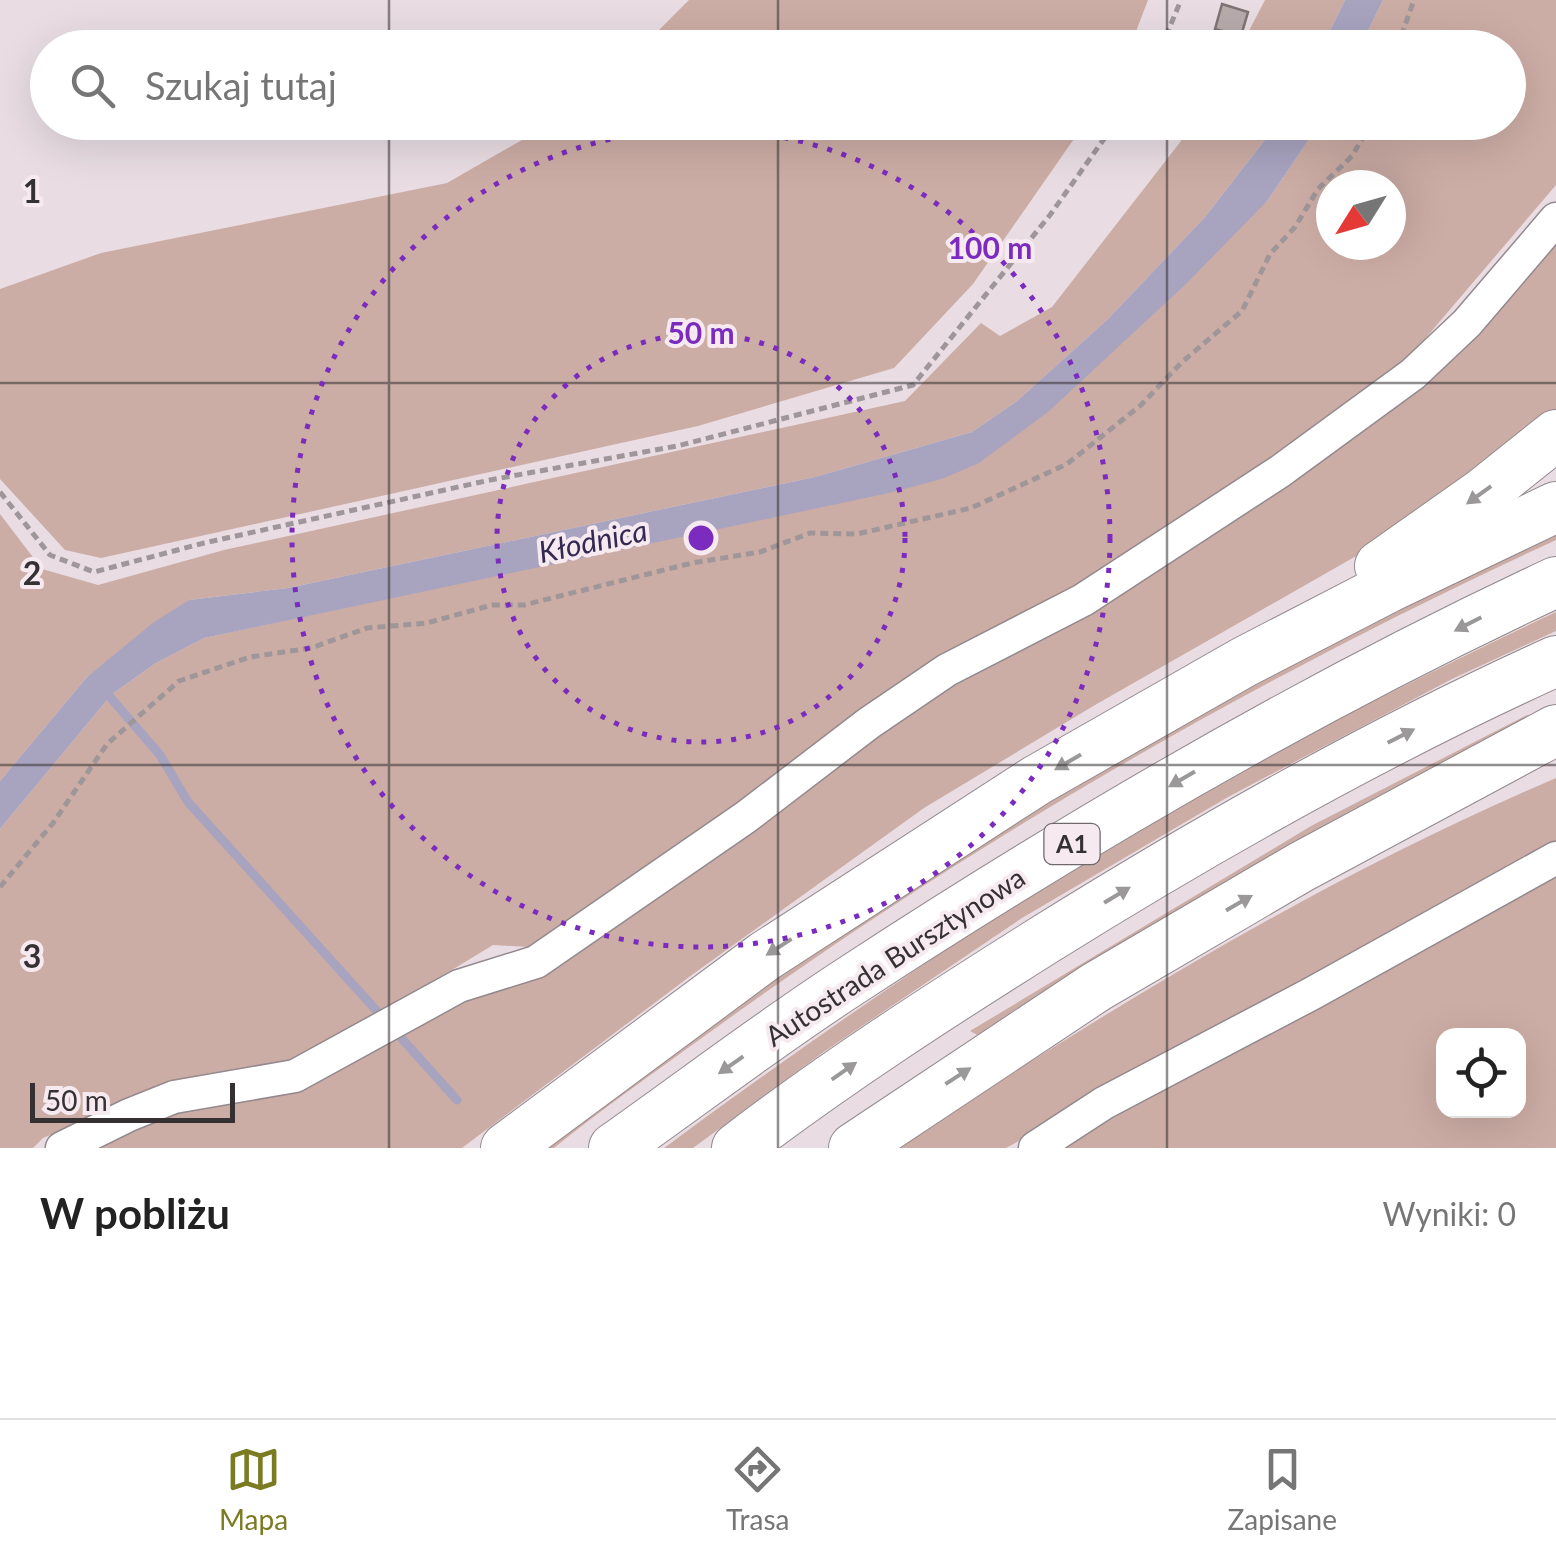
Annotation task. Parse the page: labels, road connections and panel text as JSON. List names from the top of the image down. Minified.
{"streets":{"highway":["A1","Autostrada Bursztynowa"]},"water":["Kłodnica"],"scale_bar":"50 m","north":"bottom left","page":{"search":"Szukaj tutaj","scale":"50 m","heading":["W pobliżu","Wyniki: 0"],"nav":["Mapa","Trasa","Zapisane"]},"grid":{"rows":["1","2","3"]},"rings":["100 m","50 m"]}
